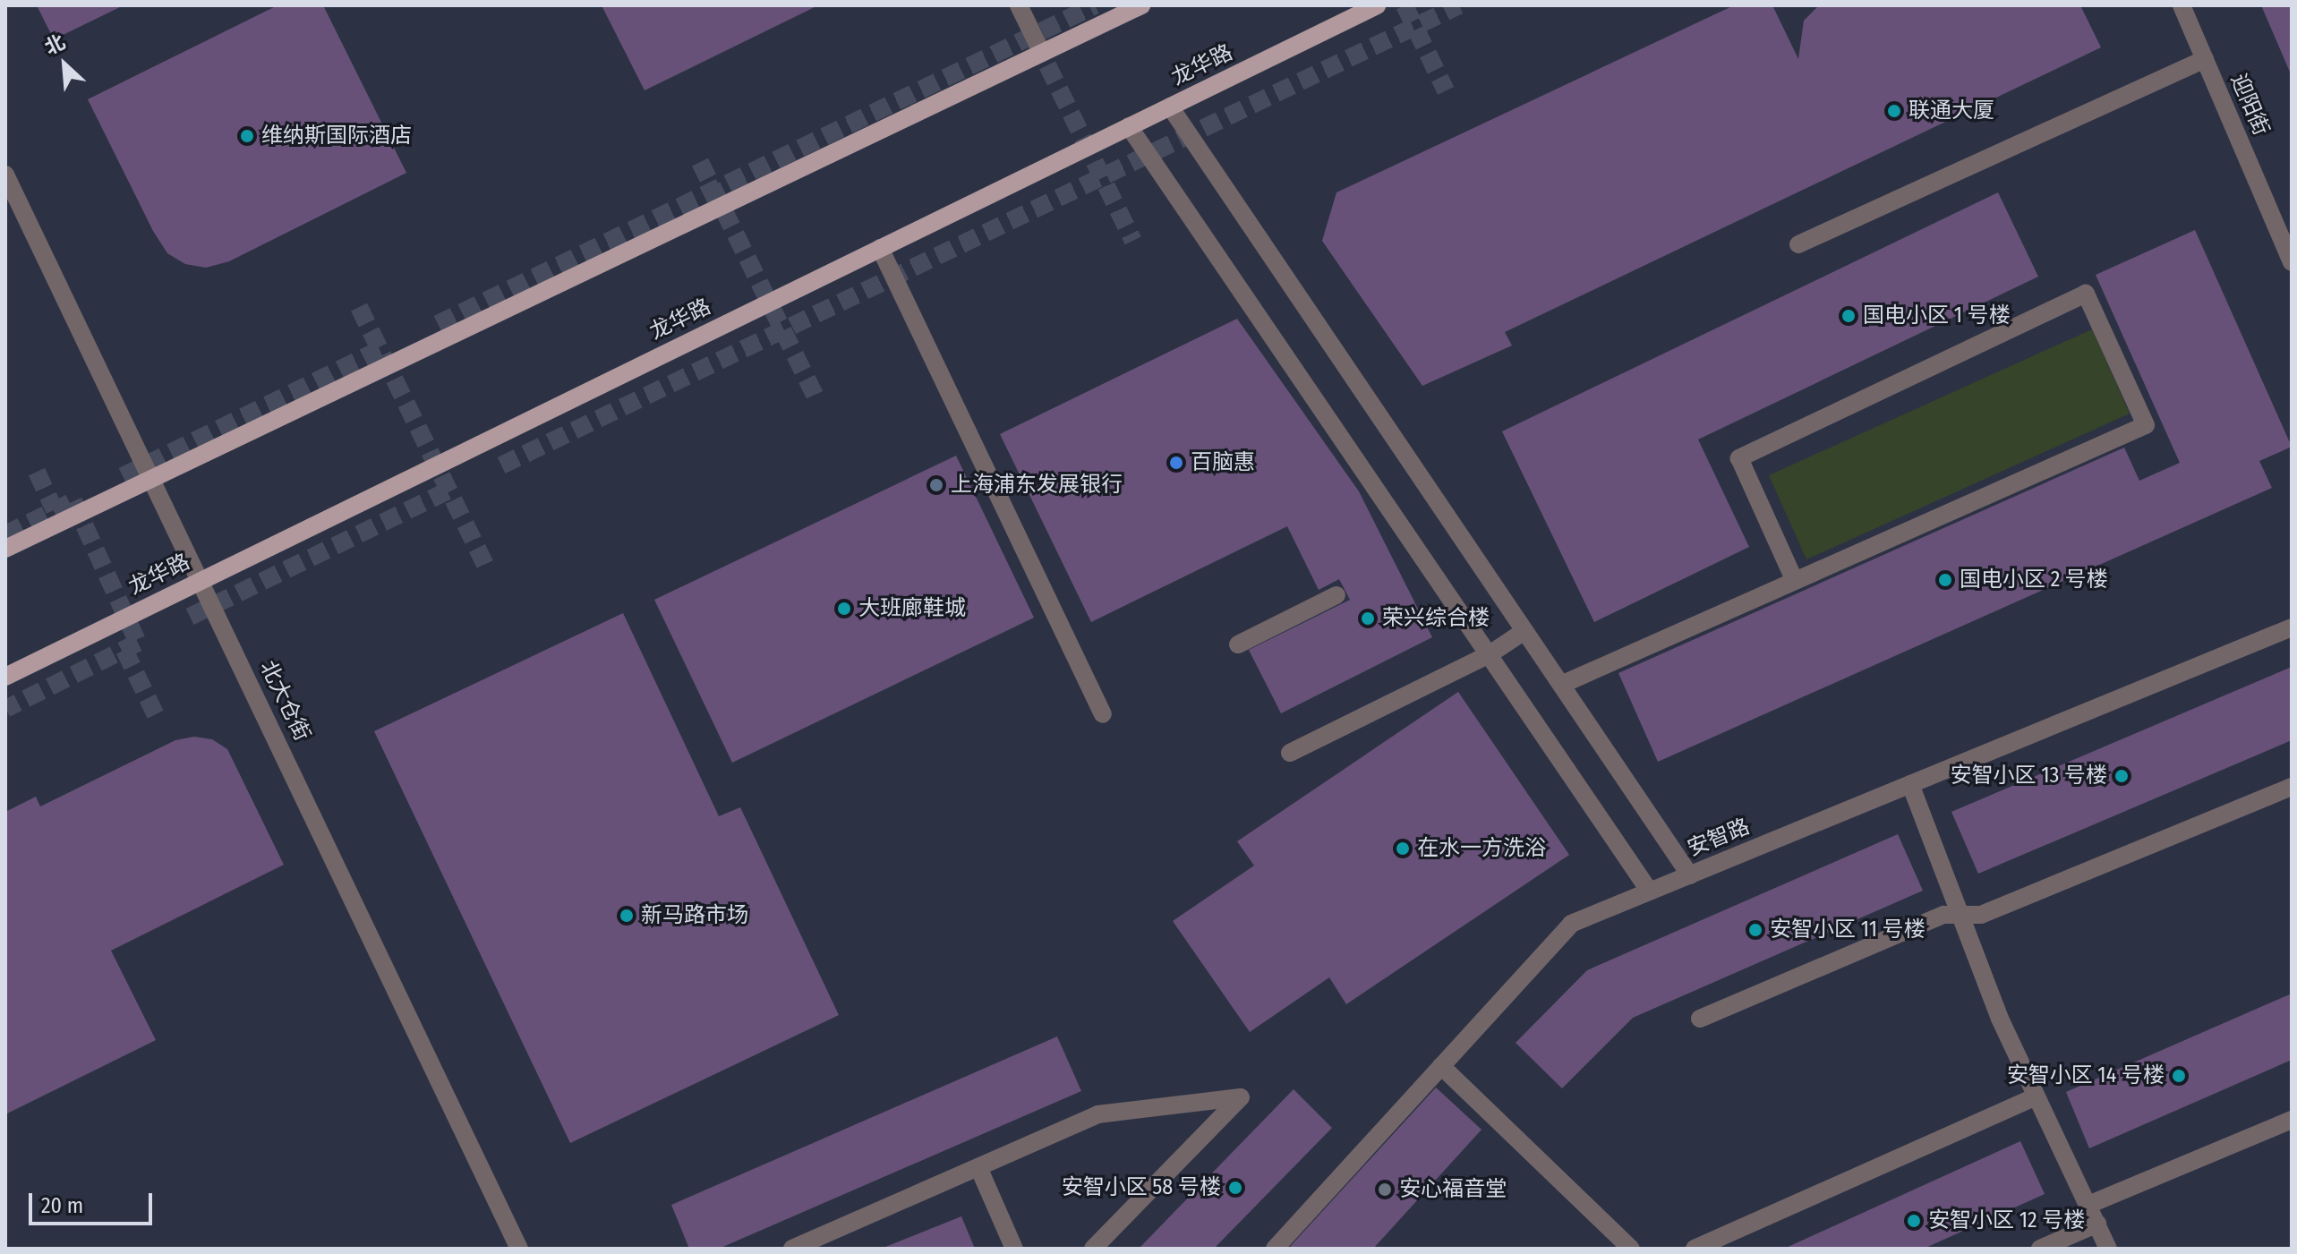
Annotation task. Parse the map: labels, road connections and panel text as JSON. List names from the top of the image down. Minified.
{"streets":{"main road":["龙华路"],"street":["迎阳街","北大仓街","安智路"]},"crossings":[["龙华路","北大仓街"]],"places":["联通大厦","维纳斯国际酒店","国电小区 1 号楼","百脑惠","上海浦东发展银行","国电小区 2 号楼","大班廊鞋城","荣兴综合楼","安智小区 13 号楼","在水一方洗浴","新马路市场","安智小区 11 号楼","安智小区 14 号楼","安智小区 58 号楼","安心福音堂","安智小区 12 号楼"],"scale_bar":"20 m","north":"top left"}
